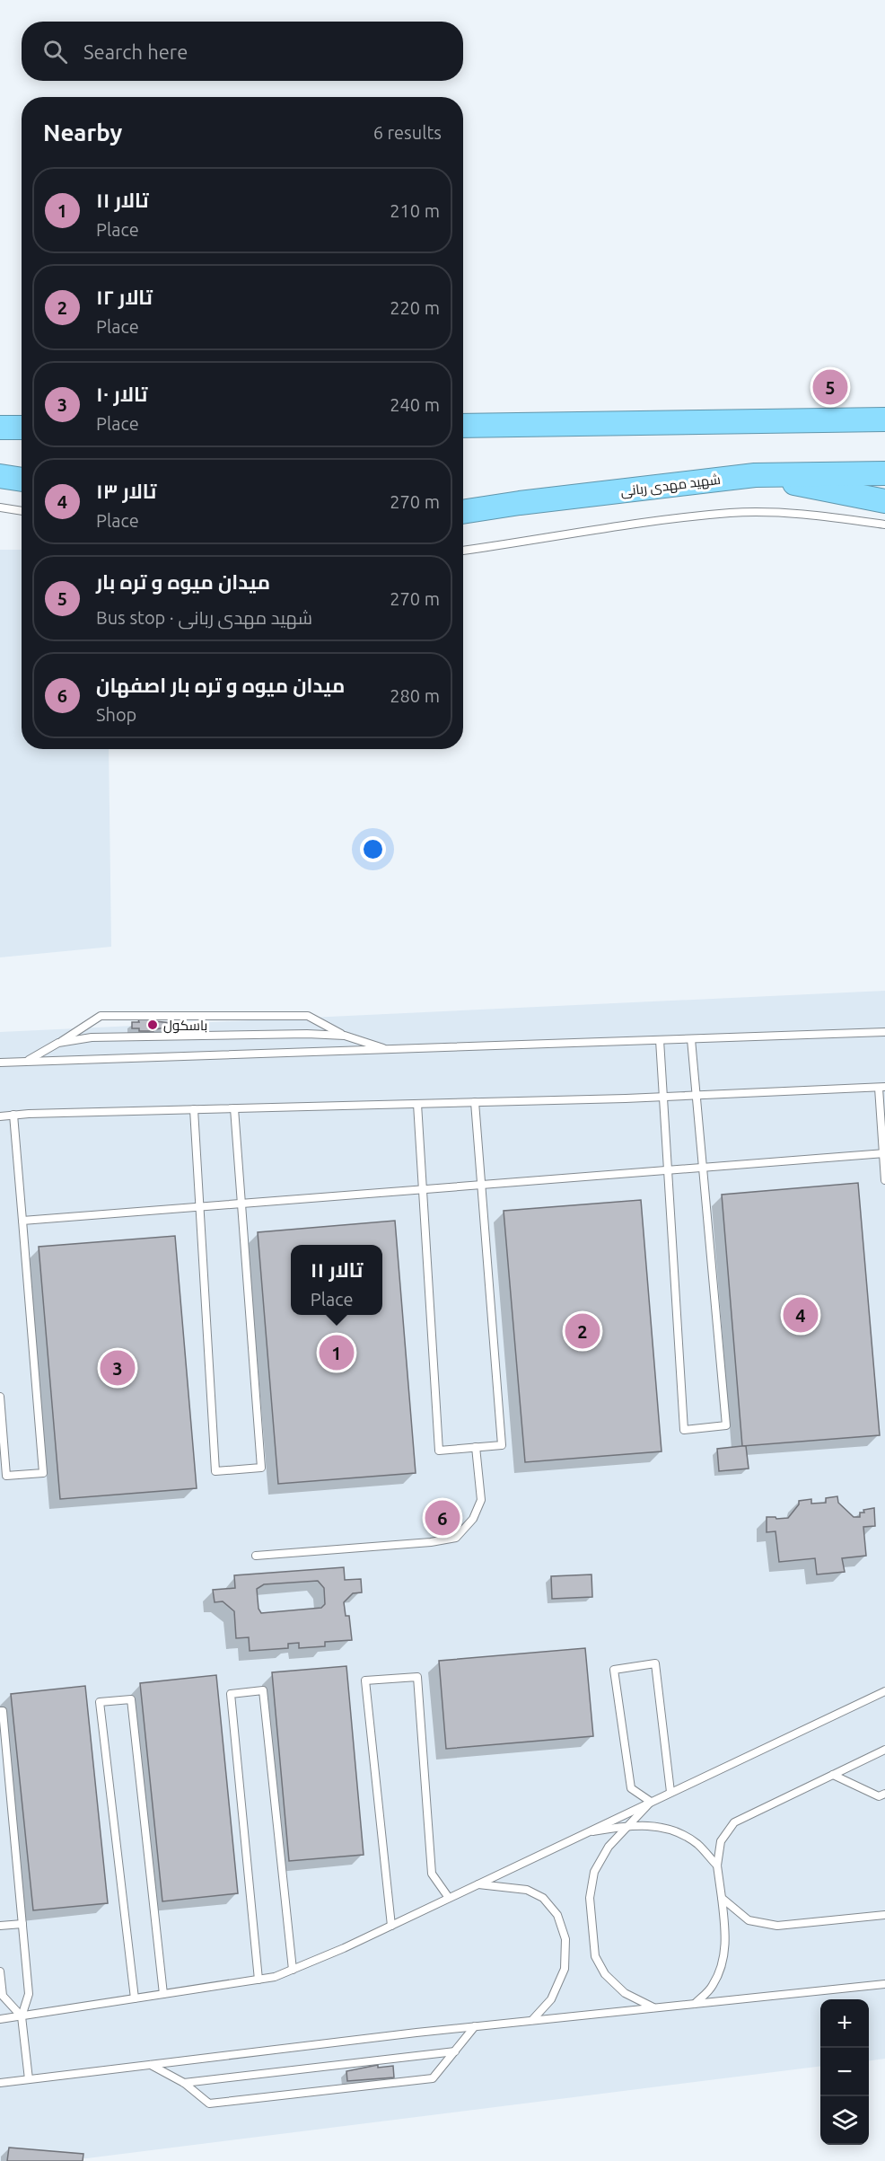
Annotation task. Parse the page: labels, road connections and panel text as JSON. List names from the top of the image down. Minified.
{"streets":{"highway":["شهید مهدی ربانی"]},"places":["باسكول"],"page":{"search":"Search here","heading":["Nearby","6 results"],"list":[{"mark":"1","name":"تالار ۱۱","note":"Place","value":"210 m"},{"mark":"2","name":"تالار ۱۲","note":"Place","value":"220 m"},{"mark":"3","name":"تالار ۱۰","note":"Place","value":"240 m"},{"mark":"4","name":"تالار ۱۳","note":"Place","value":"270 m"},{"mark":"5","name":"میدان میوه و تره بار","note":"Bus stop · شهید مهدی ربانی","value":"270 m"},{"mark":"6","name":"میدان میوه و تره بار اصفهان","note":"Shop","value":"280 m"}],"pins":["5","4","2","1","3","6"],"popup":["تالار ۱۱","Place"],"map_buttons":["+","−"]}}
